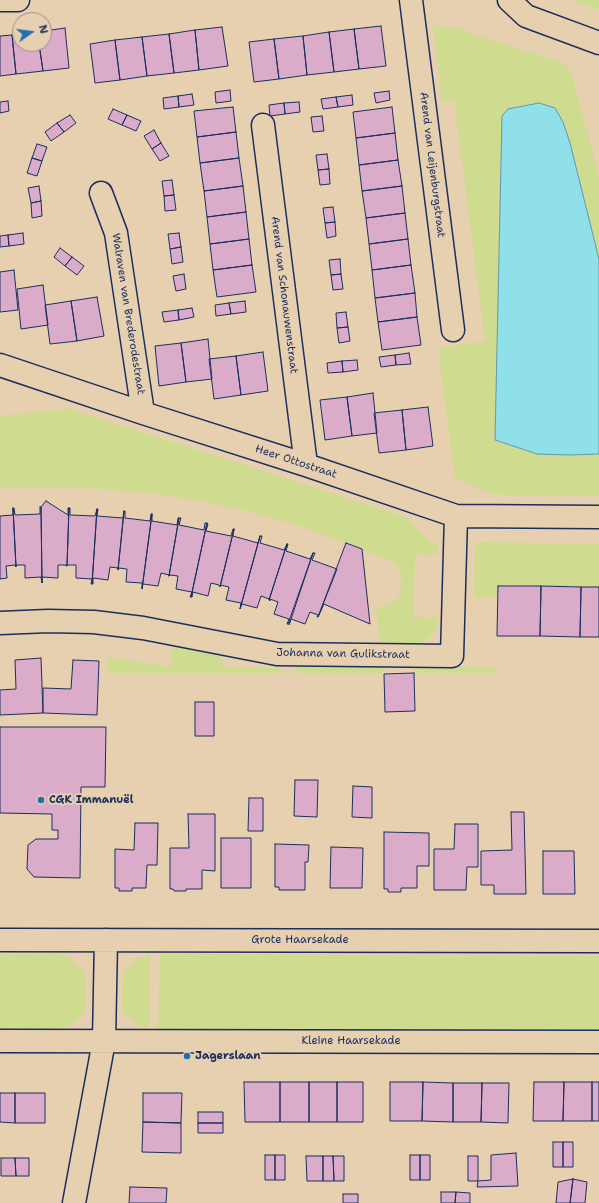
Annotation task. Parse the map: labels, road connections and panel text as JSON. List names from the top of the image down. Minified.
{"streets":{"street":["Arend van Leijenburgstraat","Arend van Schonauwenstraat","Walraven van Brederodestraat","Heer Ottostraat","Johanna van Gulikstraat","Grote Haarsekade","Kleine Haarsekade"]},"crossings":[["Arend van Schonauwenstraat","Heer Ottostraat"],["Walraven van Brederodestraat","Heer Ottostraat"],["Heer Ottostraat","Johanna van Gulikstraat"]],"places":["CGK Immanuël","Jagerslaan"],"north":"right"}
